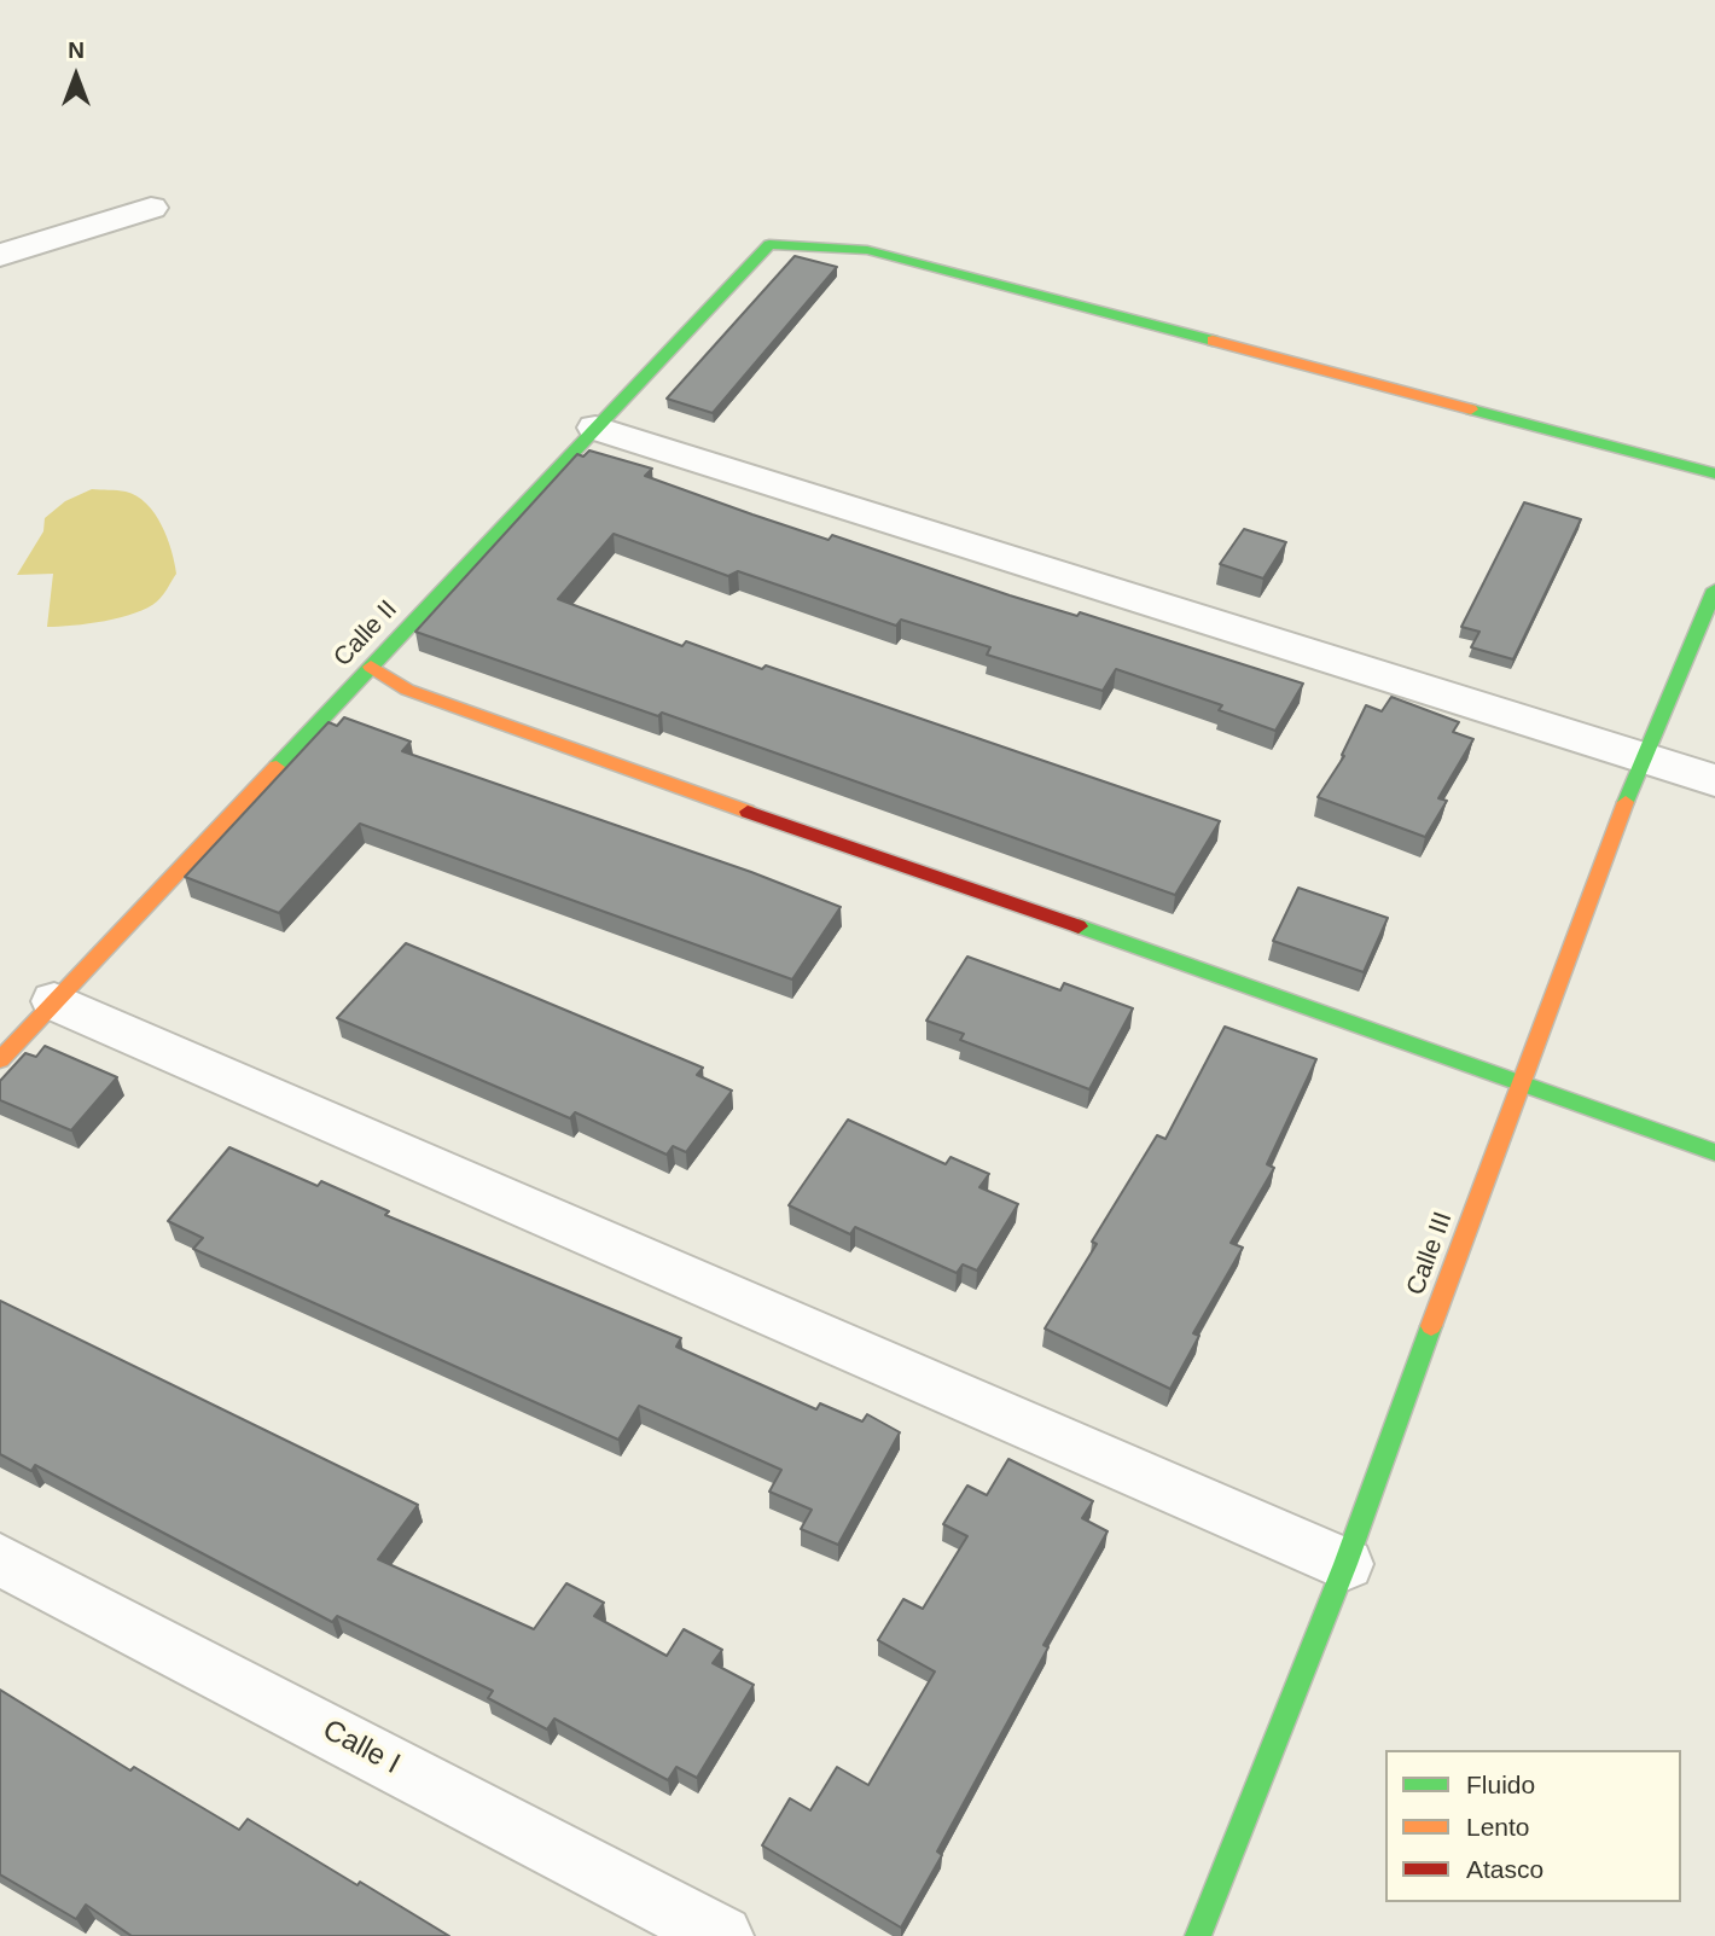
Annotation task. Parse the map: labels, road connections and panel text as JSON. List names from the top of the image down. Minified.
{"streets":{"street":["Calle II","Calle III","Calle I"]},"legend":["Fluido","Lento","Atasco"],"north":"top"}
